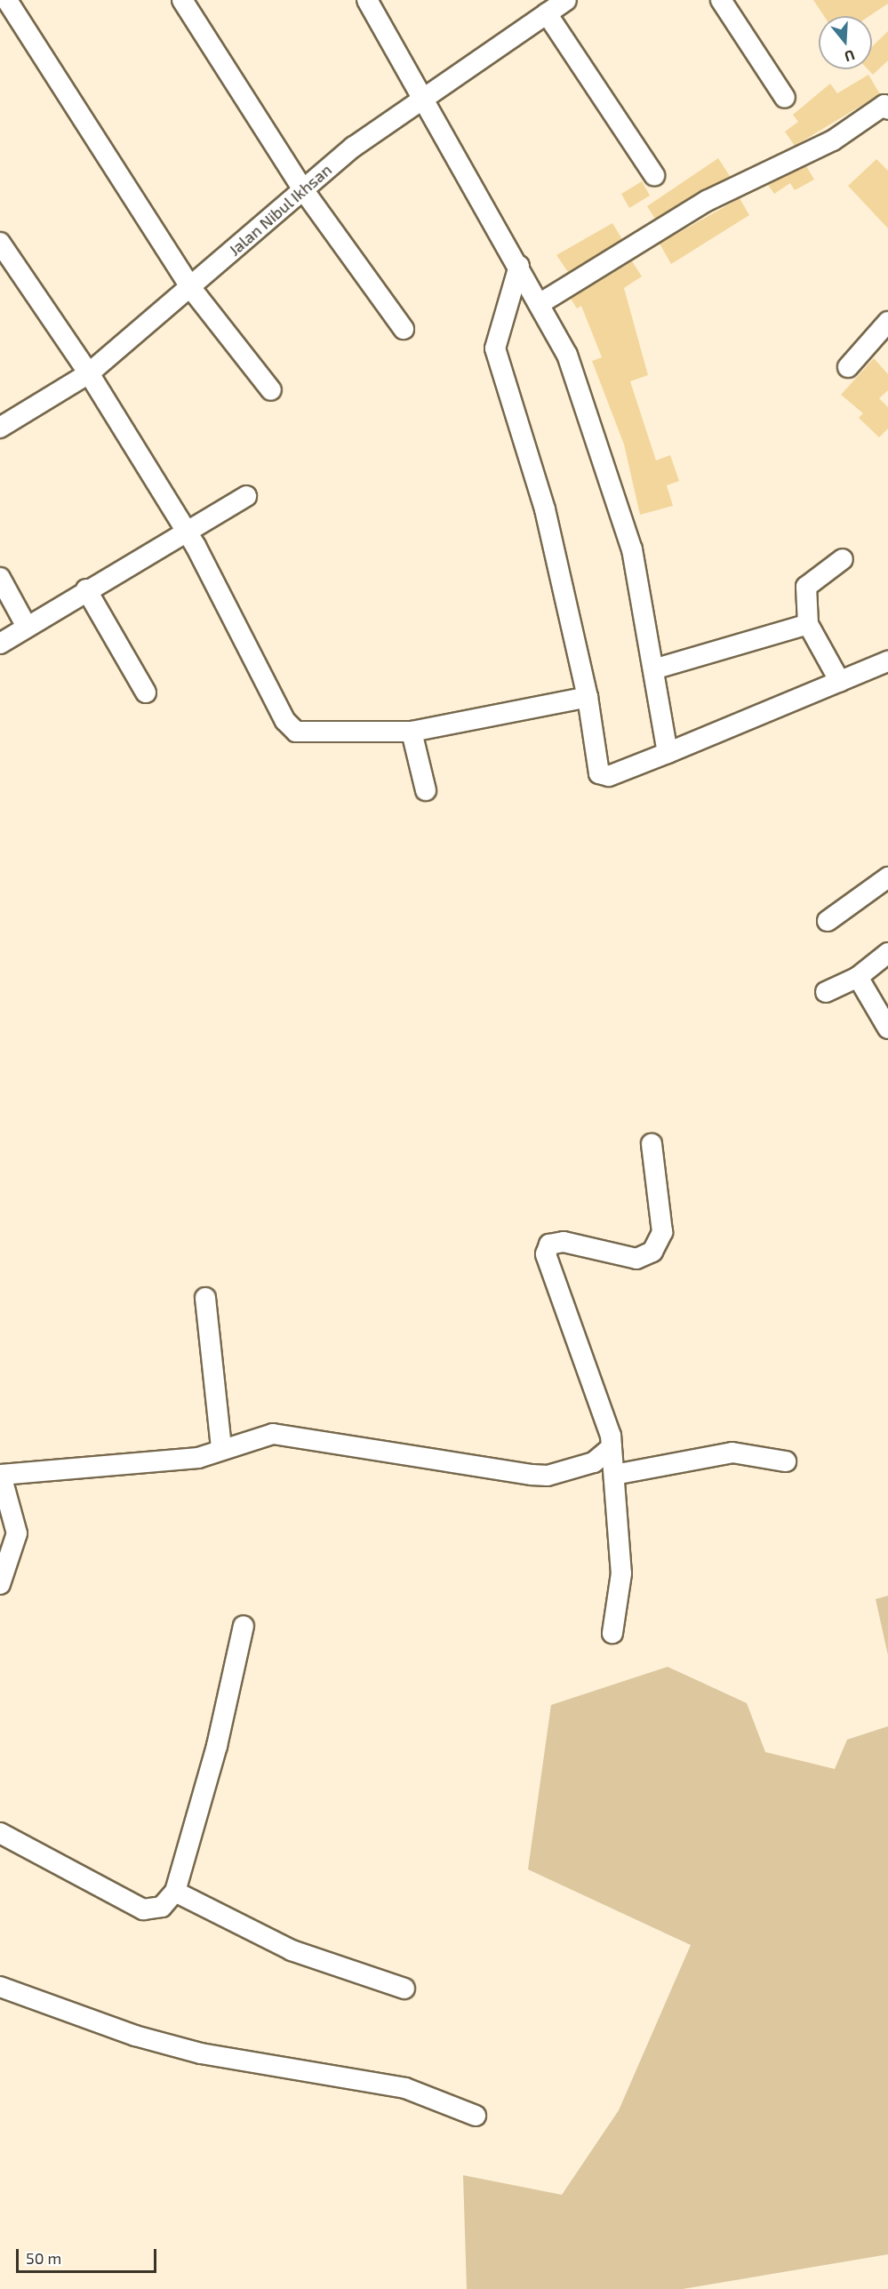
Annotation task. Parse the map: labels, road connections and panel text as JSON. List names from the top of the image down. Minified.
{"streets":{"street":["Jalan Nibul Ikhsan"]},"scale_bar":"50 m","north":"bottom"}
